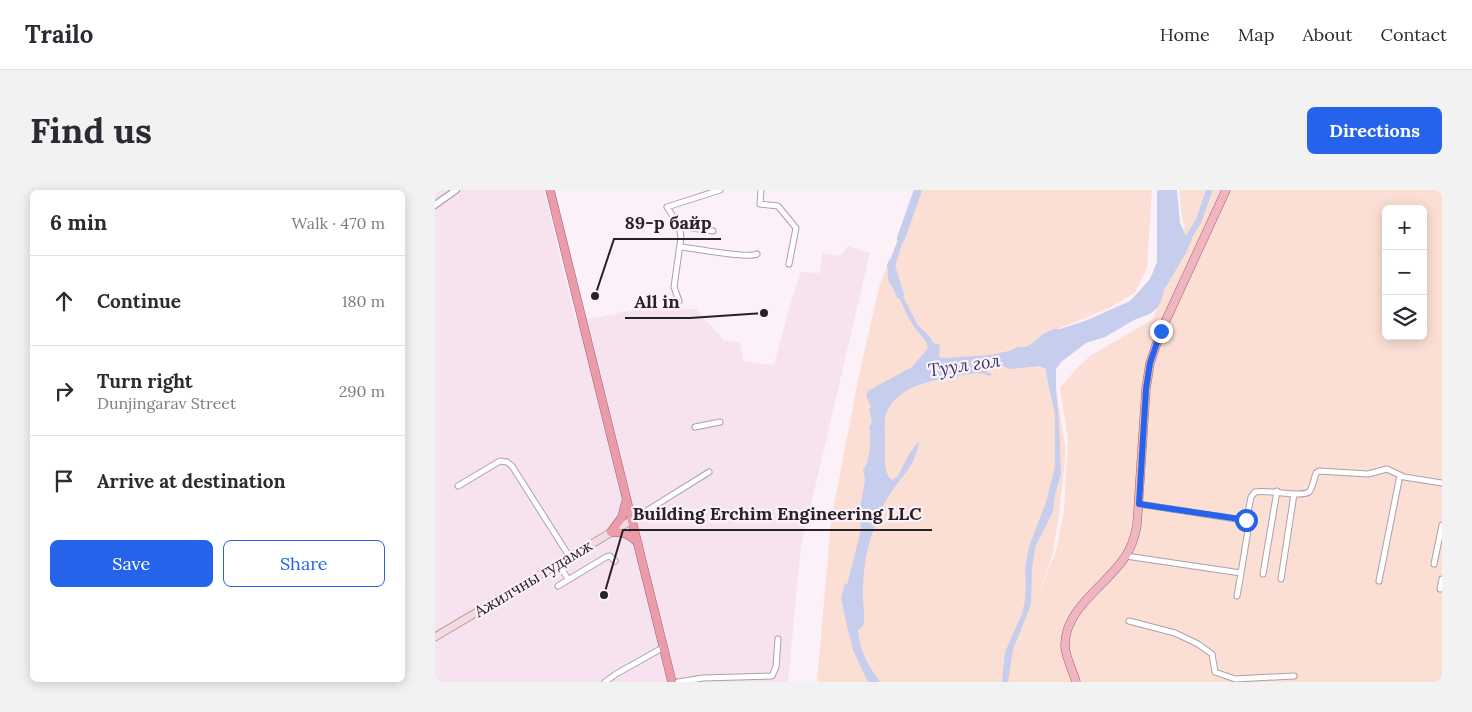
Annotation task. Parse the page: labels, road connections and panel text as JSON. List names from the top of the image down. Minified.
{"streets":{"main road":["Ажилчны гудамж"]},"water":["Туул гол"],"places":["89-р байр","All in","Building Erchim Engineering LLC"],"page":{"header":"Trailo","nav":["Home","Map","About","Contact"],"buttons":["Directions",["Save","Share"]],"title":"Find us","heading":["6 min","Walk · 470 m"],"map_buttons":["+","−"],"list":[["Continue","180 m"],["Turn right","Dunjingarav Street","290 m"],"Arrive at destination"]}}
